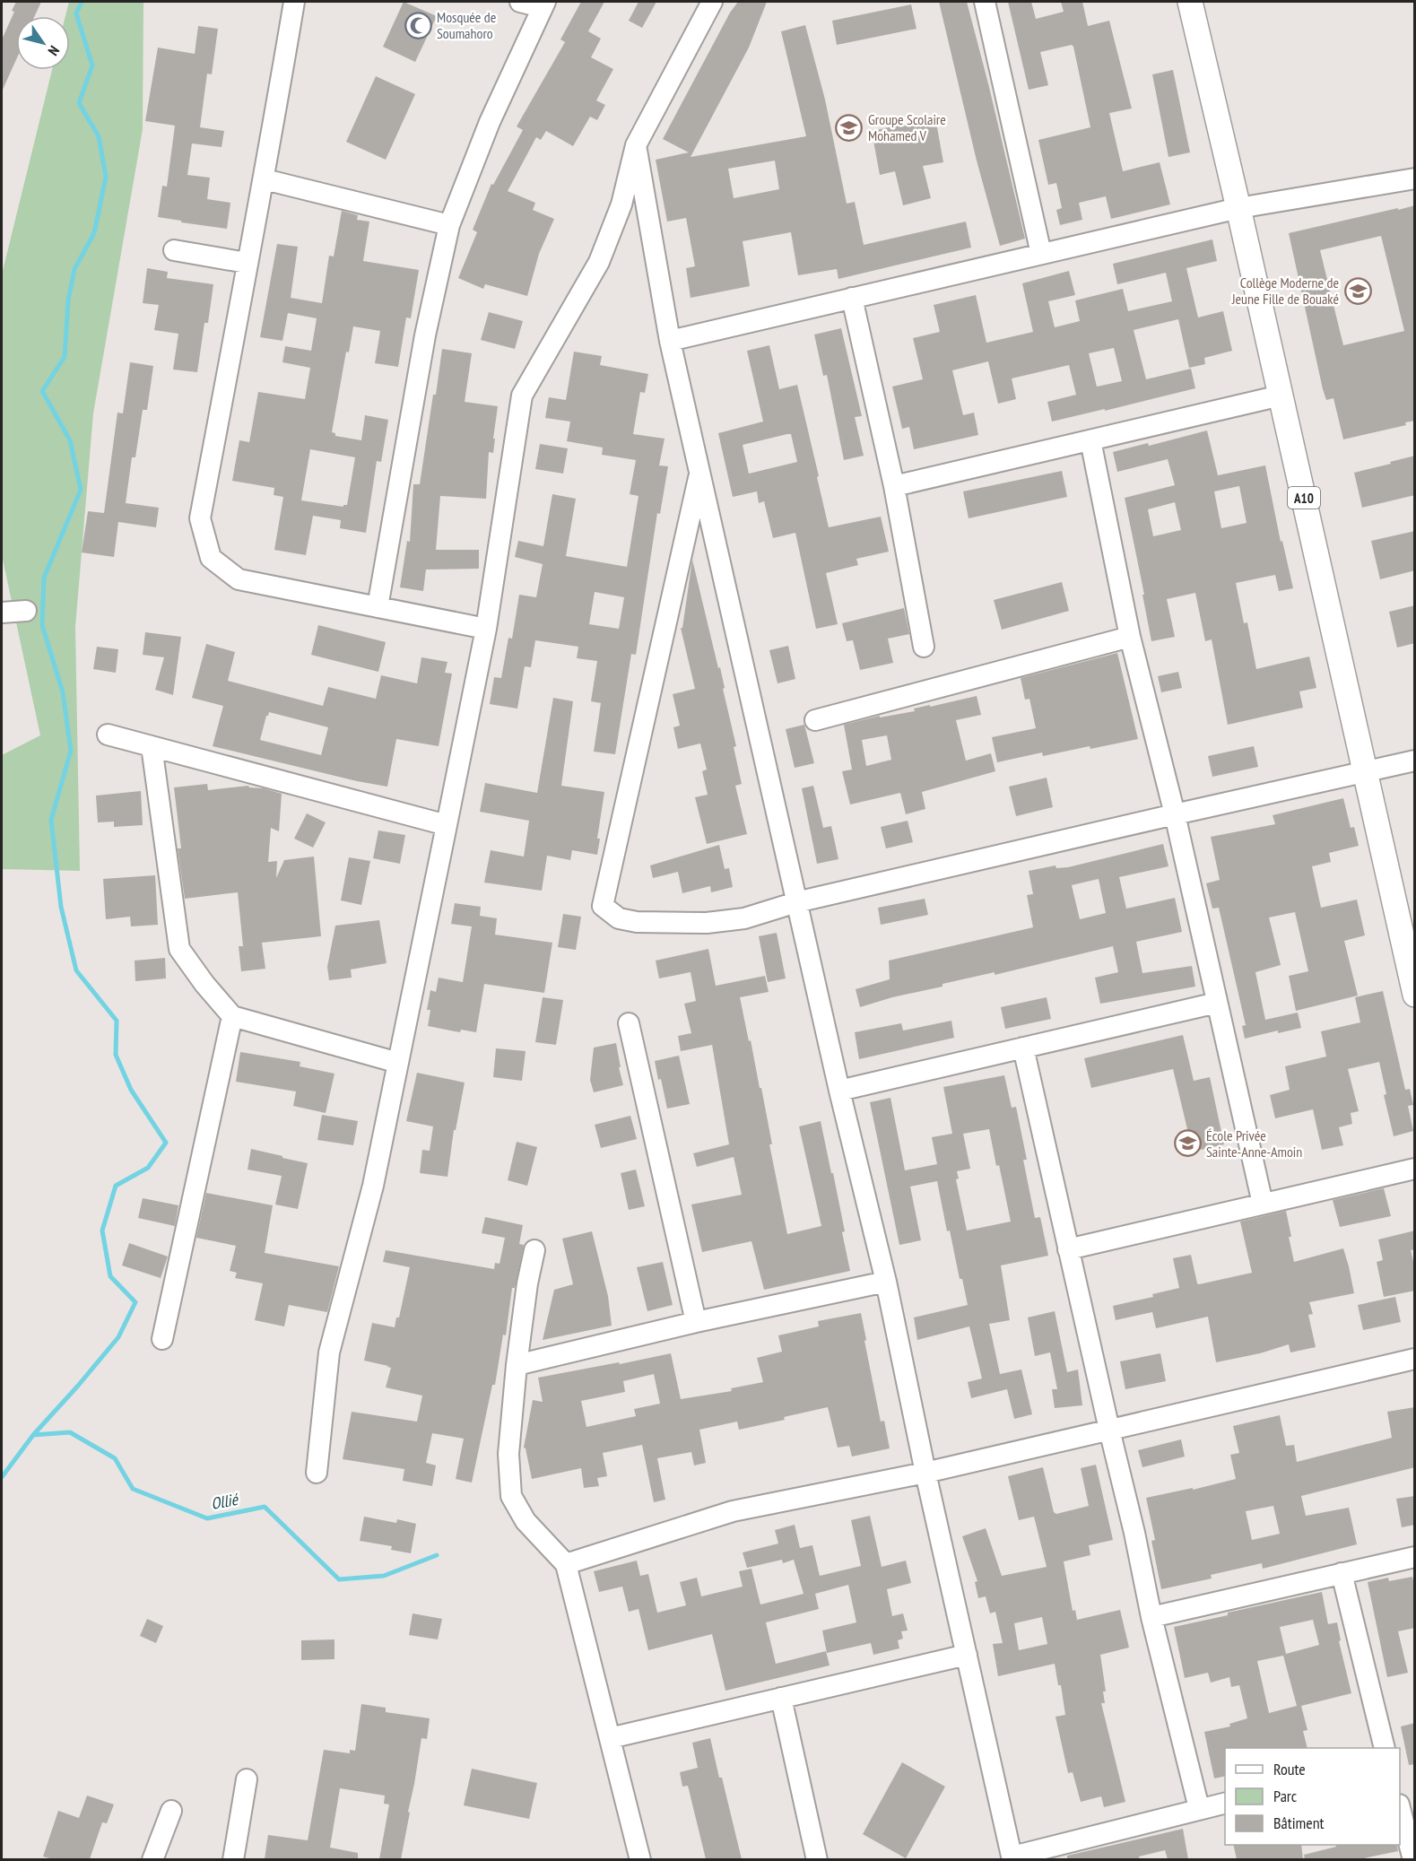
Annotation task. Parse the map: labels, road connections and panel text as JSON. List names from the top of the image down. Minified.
{"streets":{"main road":["A10"]},"water":["Ollié"],"places":{"mosque":["Mosquée de Soumahoro"],"school or university":["Groupe Scolaire Mohamed V","Collège Moderne de Jeune Fille de Bouaké","École Privée Sainte-Anne-Amoin"]},"legend":["Route","Parc","Bâtiment"],"north":"bottom right"}
